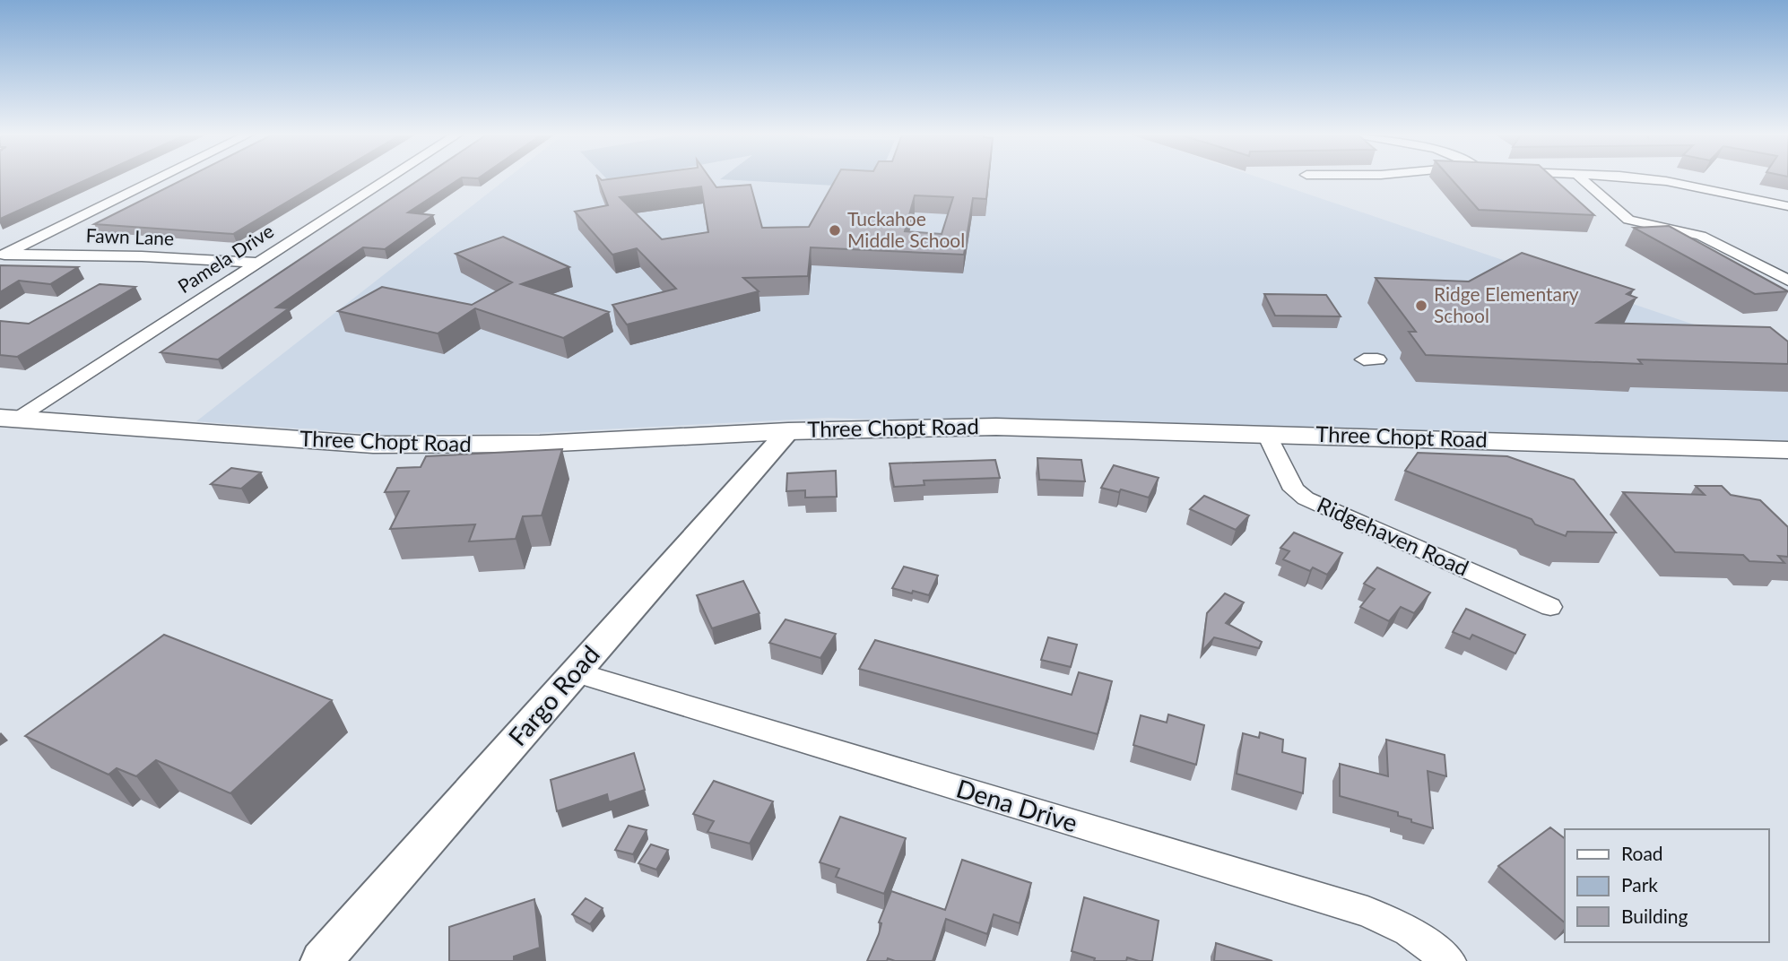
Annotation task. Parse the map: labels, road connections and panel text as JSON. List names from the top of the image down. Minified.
{"streets":{"main road":["Three Chopt Road"],"street":["Fawn Lane","Pamela Drive","Ridgehaven Road","Fargo Road","Dena Drive"]},"crossings":[["Fawn Lane","Pamela Drive"],["Pamela Drive","Three Chopt Road"],["Three Chopt Road","Ridgehaven Road"],["Three Chopt Road","Fargo Road"],["Fargo Road","Dena Drive"]],"places":["Tuckahoe Middle School","Ridge Elementary School"],"legend":["Road","Park","Building"]}
